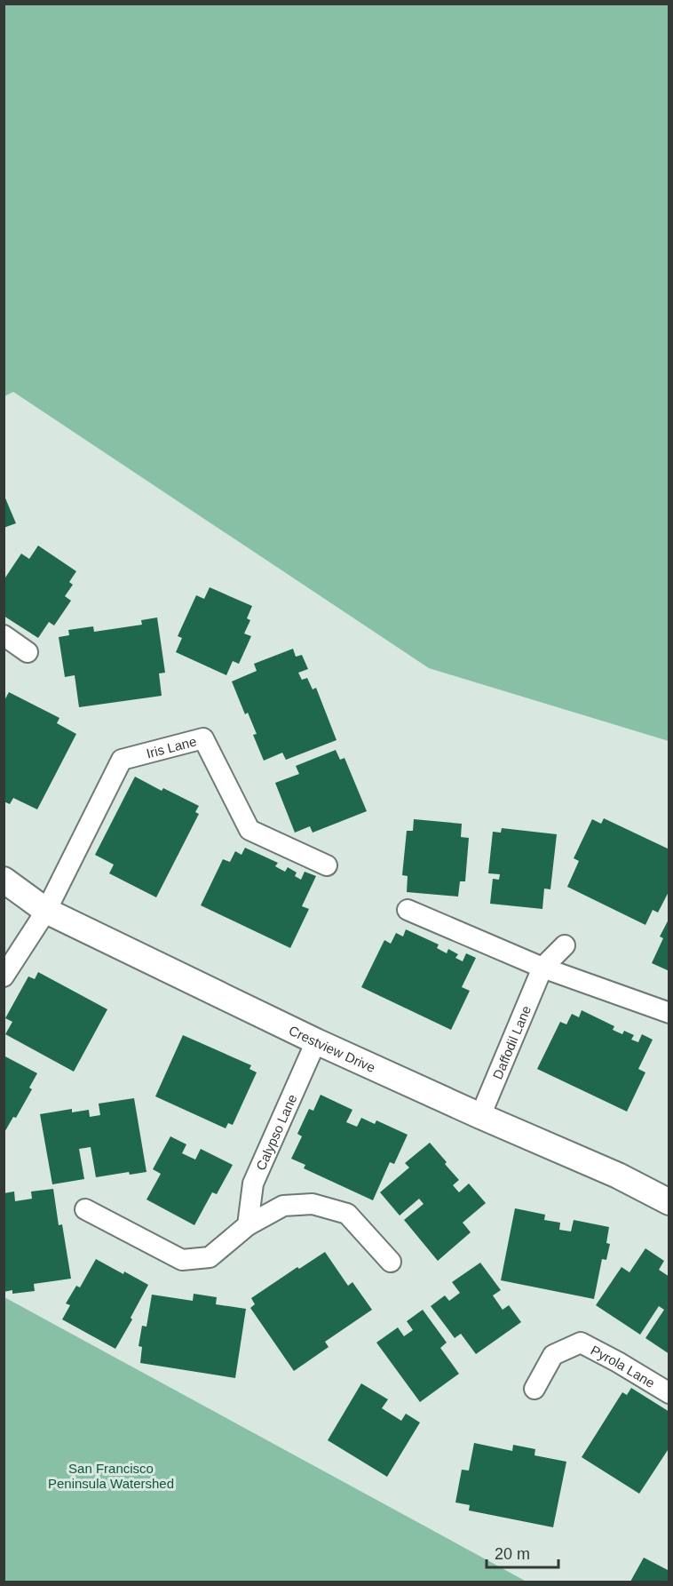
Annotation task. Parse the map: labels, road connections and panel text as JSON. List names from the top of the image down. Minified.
{"streets":{"street":["Iris Lane","Daffodil Lane","Crestview Drive","Calypso Lane","Pyrola Lane"]},"crossings":[["Iris Lane","Crestview Drive"],["Daffodil Lane","Crestview Drive"],["Crestview Drive","Calypso Lane"]],"parks":["San Francisco Peninsula Watershed"],"scale_bar":"20 m"}
